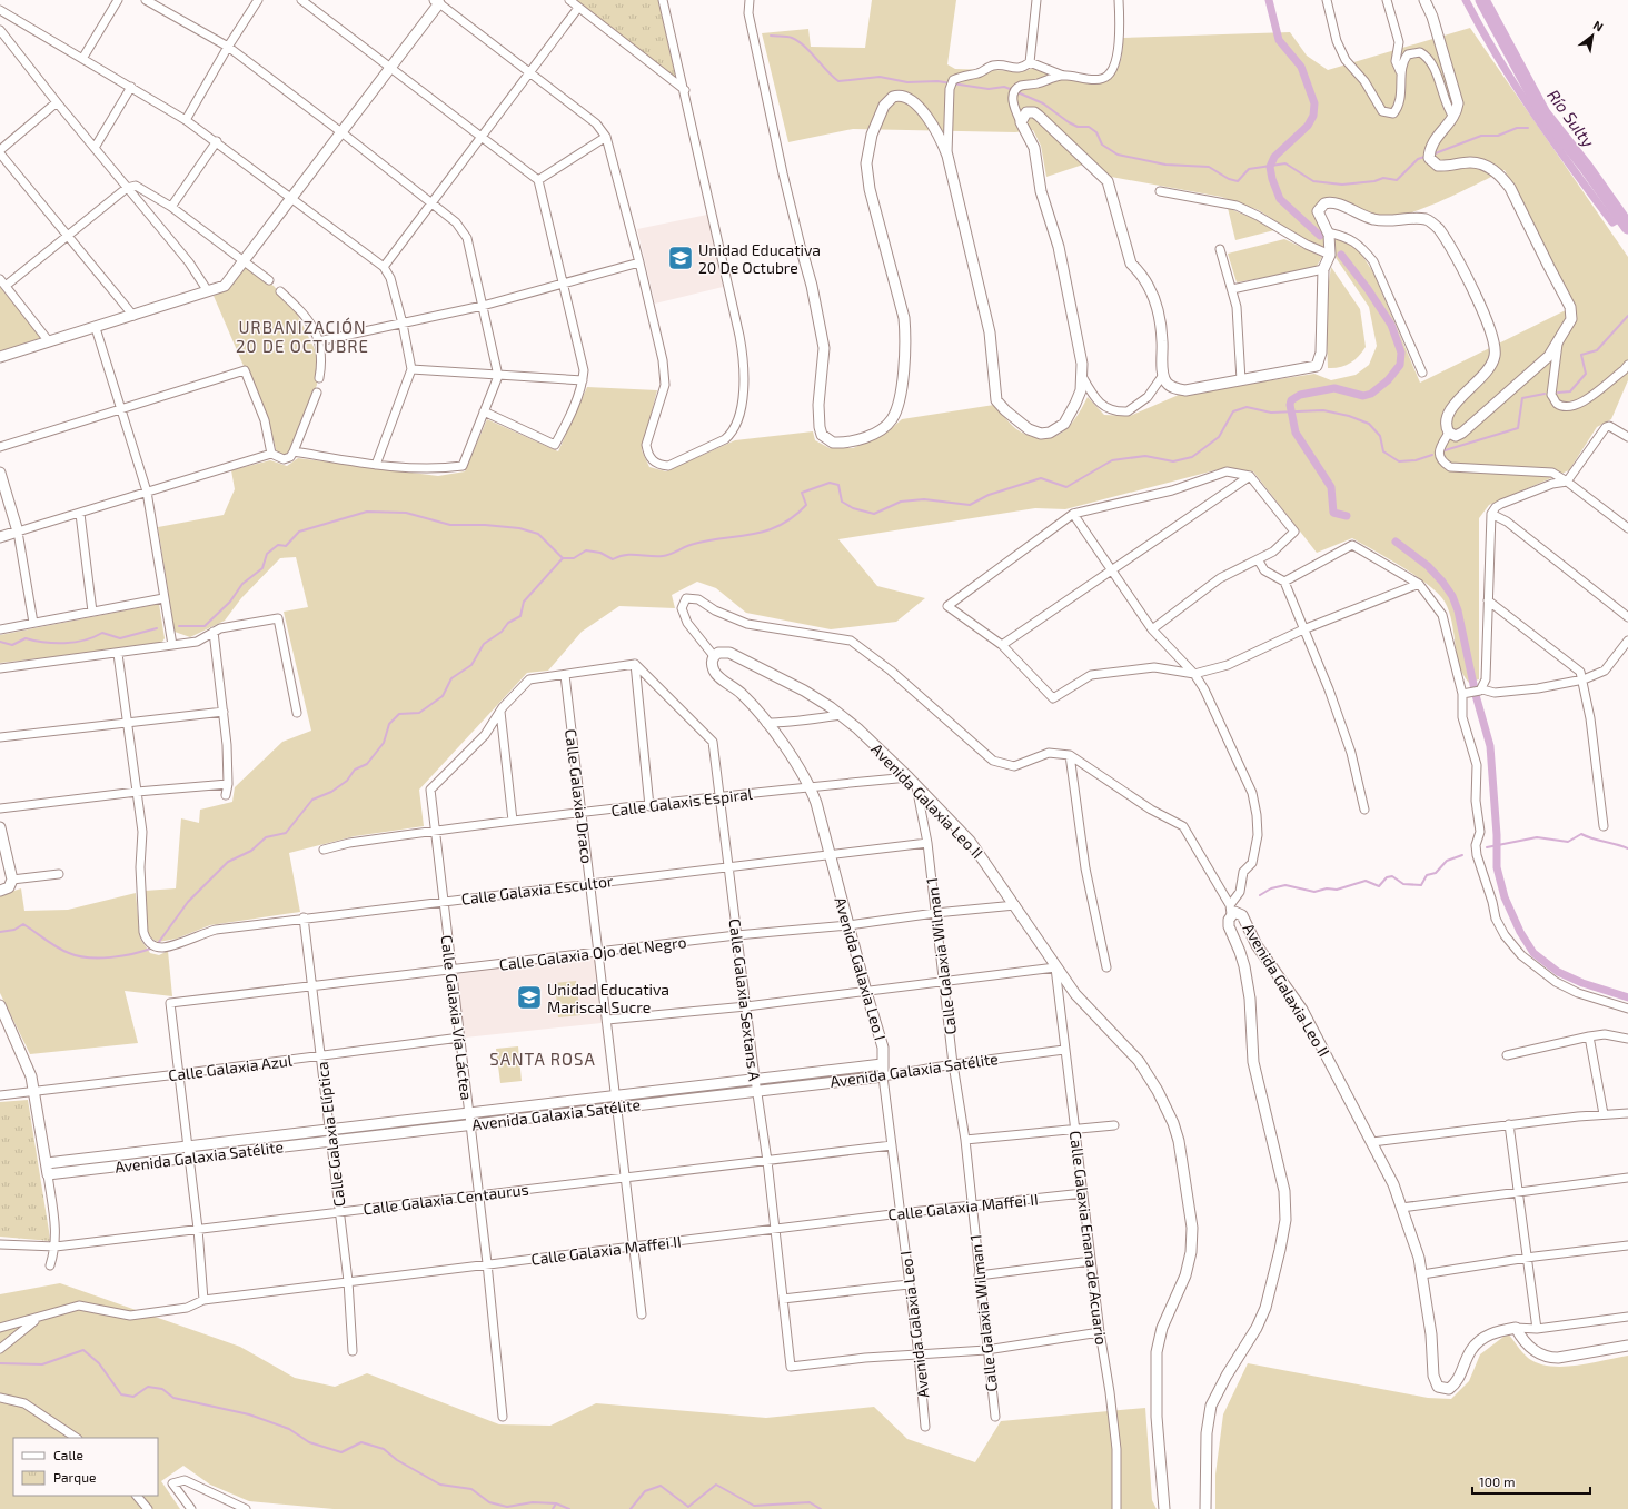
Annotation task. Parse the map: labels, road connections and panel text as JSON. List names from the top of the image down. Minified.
{"streets":{"street":["Calle Galaxia Draco","Avenida Galaxia Leo II","Calle Galaxis Espiral","Calle Galaxia Escultor","Calle Galaxia Ojo del Negro","Calle Galaxia Wilman 1","Avenida Galaxia Leo I","Calle Galaxia Sextans A","Calle Galaxia Vía Láctea","Calle Galaxia Azul","Avenida Galaxia Satélite","Calle Galaxia Elíptica","Calle Galaxia Centaurus","Calle Galaxia Maffei II","Calle Galaxia Enana de Acuario"]},"crossings":[["Calle Galaxia Draco","Calle Galaxis Espiral"],["Calle Galaxia Draco","Calle Galaxia Escultor"],["Calle Galaxia Draco","Calle Galaxia Ojo del Negro"],["Calle Galaxia Draco","Avenida Galaxia Satélite"],["Calle Galaxia Draco","Calle Galaxia Centaurus"],["Calle Galaxia Draco","Calle Galaxia Maffei II"],["Avenida Galaxia Leo II","Calle Galaxis Espiral"],["Avenida Galaxia Leo II","Calle Galaxia Ojo del Negro"],["Avenida Galaxia Leo II","Calle Galaxia Wilman 1"],["Avenida Galaxia Leo II","Avenida Galaxia Leo I"],["Avenida Galaxia Leo II","Calle Galaxia Enana de Acuario"],["Calle Galaxis Espiral","Avenida Galaxia Leo I"],["Calle Galaxis Espiral","Calle Galaxia Sextans A"],["Calle Galaxis Espiral","Calle Galaxia Vía Láctea"],["Calle Galaxia Escultor","Calle Galaxia Wilman 1"],["Calle Galaxia Escultor","Avenida Galaxia Leo I"],["Calle Galaxia Escultor","Calle Galaxia Sextans A"],["Calle Galaxia Escultor","Calle Galaxia Vía Láctea"],["Calle Galaxia Escultor","Calle Galaxia Elíptica"],["Calle Galaxia Ojo del Negro","Calle Galaxia Wilman 1"],["Calle Galaxia Ojo del Negro","Avenida Galaxia Leo I"],["Calle Galaxia Ojo del Negro","Calle Galaxia Sextans A"],["Calle Galaxia Ojo del Negro","Calle Galaxia Vía Láctea"],["Calle Galaxia Ojo del Negro","Calle Galaxia Azul"],["Calle Galaxia Ojo del Negro","Calle Galaxia Elíptica"],["Calle Galaxia Wilman 1","Avenida Galaxia Satélite"],["Calle Galaxia Wilman 1","Calle Galaxia Maffei II"],["Avenida Galaxia Leo I","Calle Galaxia Sextans A"],["Avenida Galaxia Leo I","Avenida Galaxia Satélite"],["Avenida Galaxia Leo I","Calle Galaxia Centaurus"],["Avenida Galaxia Leo I","Calle Galaxia Maffei II"],["Calle Galaxia Sextans A","Avenida Galaxia Satélite"],["Calle Galaxia Sextans A","Calle Galaxia Centaurus"],["Calle Galaxia Sextans A","Calle Galaxia Maffei II"],["Calle Galaxia Vía Láctea","Calle Galaxia Azul"],["Calle Galaxia Vía Láctea","Avenida Galaxia Satélite"],["Calle Galaxia Vía Láctea","Calle Galaxia Centaurus"],["Calle Galaxia Vía Láctea","Calle Galaxia Maffei II"],["Calle Galaxia Azul","Calle Galaxia Elíptica"],["Avenida Galaxia Satélite","Calle Galaxia Elíptica"],["Avenida Galaxia Satélite","Calle Galaxia Enana de Acuario"],["Calle Galaxia Elíptica","Calle Galaxia Centaurus"],["Calle Galaxia Elíptica","Calle Galaxia Maffei II"],["Calle Galaxia Maffei II","Calle Galaxia Enana de Acuario"]],"districts":["URBANIZACIÓN 20 DE OCTUBRE","SANTA ROSA"],"water":["Río Sulty"],"places":{"school or university":["Unidad Educativa 20 De Octubre","Unidad Educativa Mariscal Sucre"]},"legend":["Calle","Parque"],"scale_bar":"100 m","north":"top right"}
